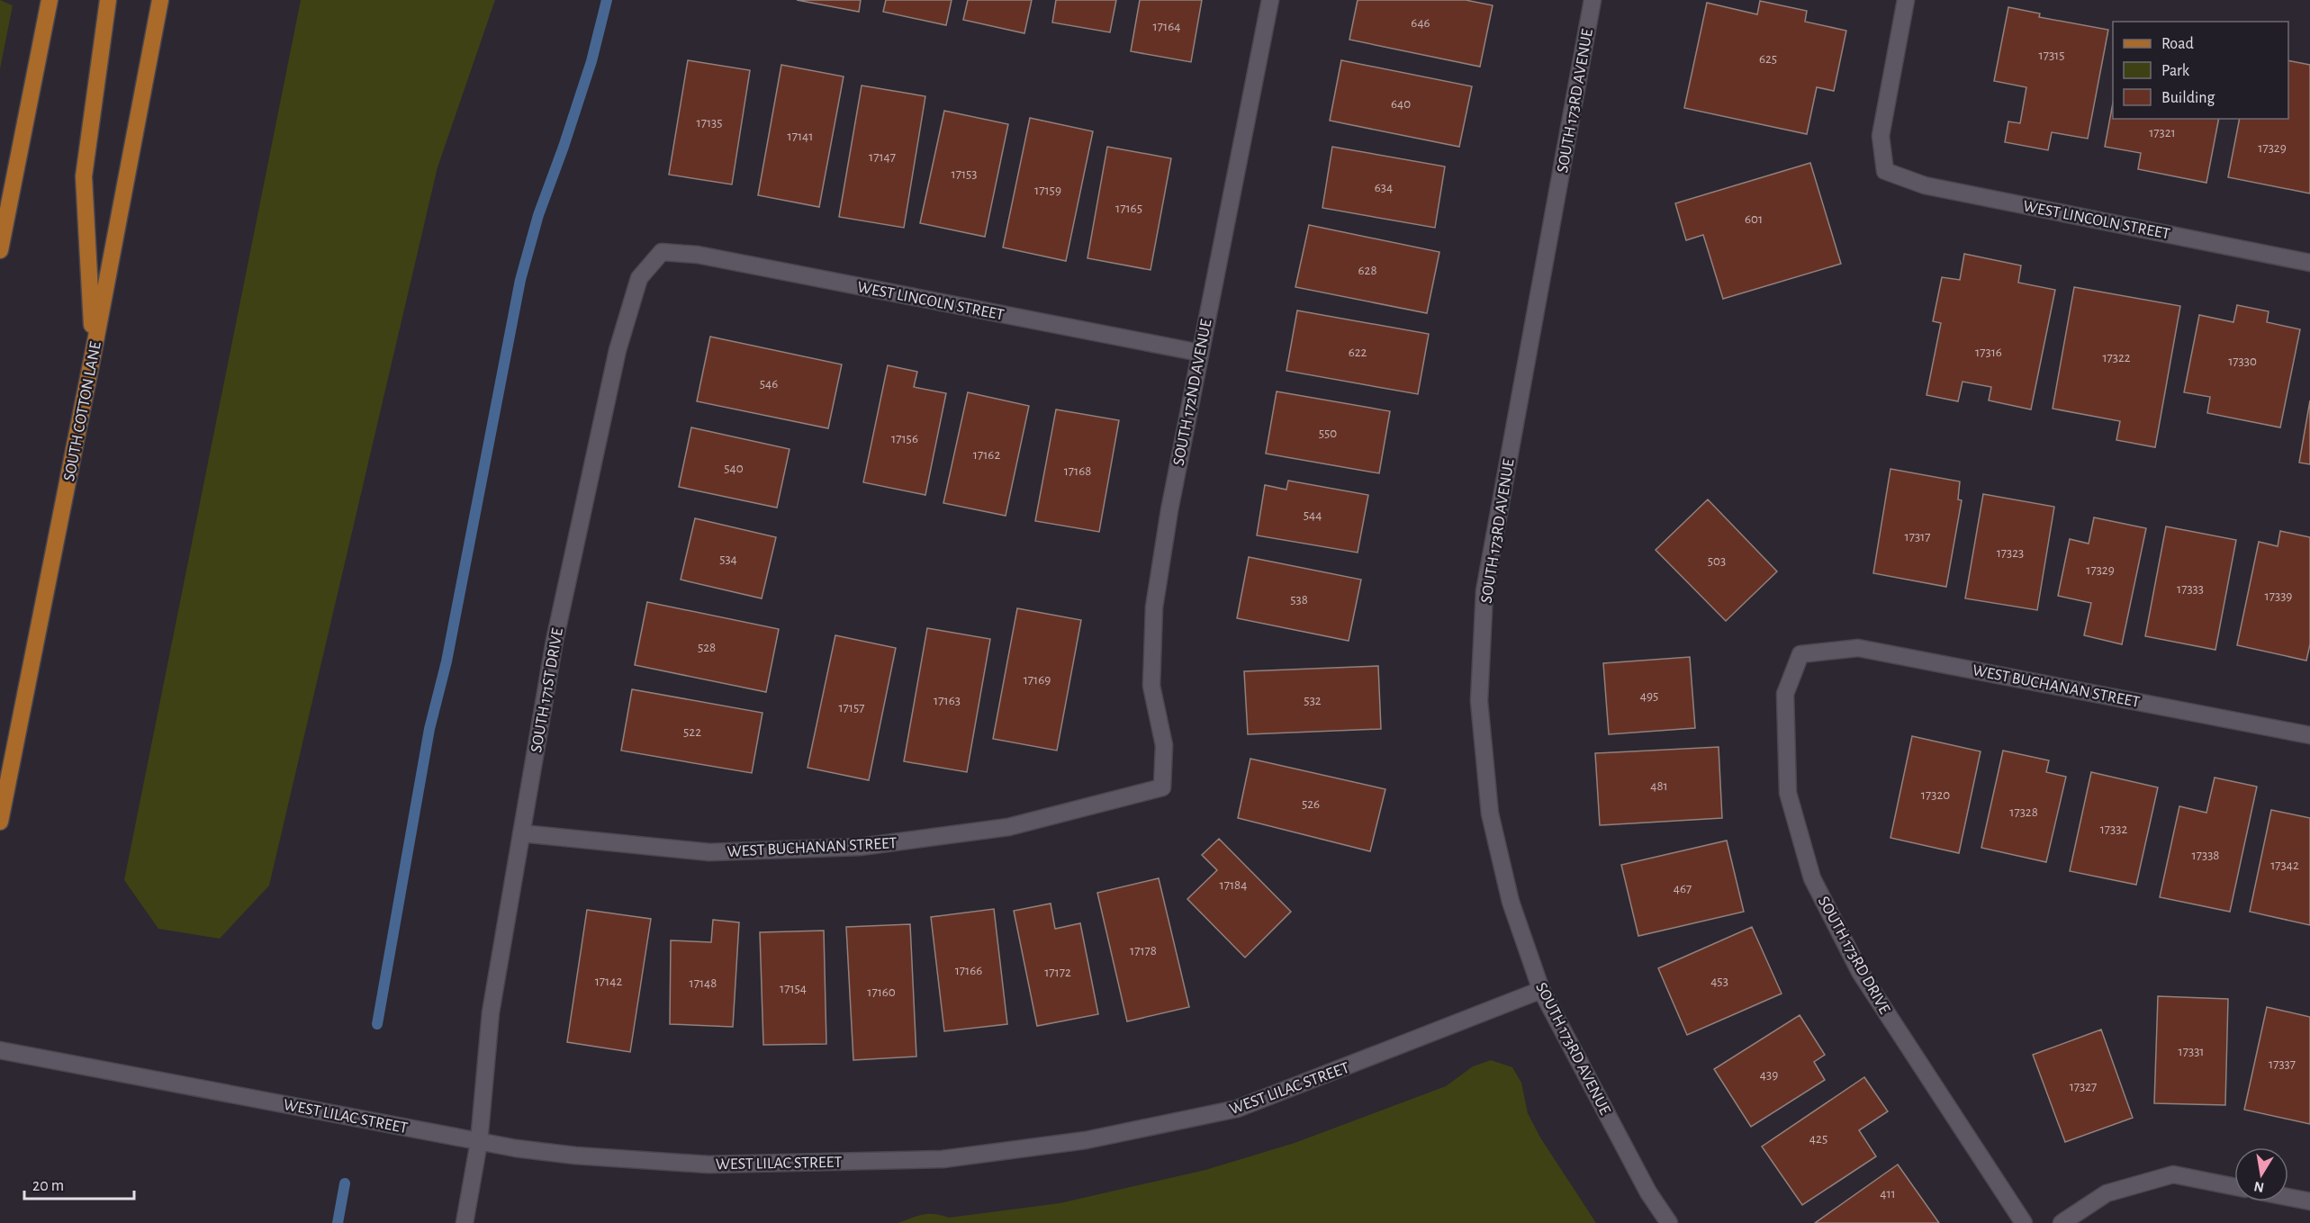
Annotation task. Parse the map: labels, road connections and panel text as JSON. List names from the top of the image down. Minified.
{"streets":{"main road":["SOUTH COTTON LANE"],"street":["SOUTH 173RD AVENUE","WEST LINCOLN STREET","SOUTH 172ND AVENUE","WEST BUCHANAN STREET","SOUTH 171ST DRIVE","SOUTH 173RD DRIVE","WEST LILAC STREET"]},"crossings":[["SOUTH 173RD AVENUE","WEST LILAC STREET"],["WEST LINCOLN STREET","SOUTH 172ND AVENUE"],["WEST LINCOLN STREET","SOUTH 171ST DRIVE"],["SOUTH 172ND AVENUE","WEST BUCHANAN STREET"],["WEST BUCHANAN STREET","SOUTH 171ST DRIVE"],["WEST BUCHANAN STREET","SOUTH 173RD DRIVE"],["SOUTH 171ST DRIVE","WEST LILAC STREET"]],"house_numbers":["646","17164","17315","625","640","17135","17321","17141","17329","17147","17153","634","17159","17165","601","628","622","17316","17322","17330","546","550","17156","17162","540","17168","544","17317","17323","534","503","17329","17333","17339","538","528","17169","495","17163","532","17157","522","481","17320","526","17328","17332","17338","17342","17184","467","17178","17166","17172","17142","453","17148","17154","17160","17331","17337","439","17327","425","411"],"legend":["Road","Park","Building"],"scale_bar":"20 m","north":"bottom"}
